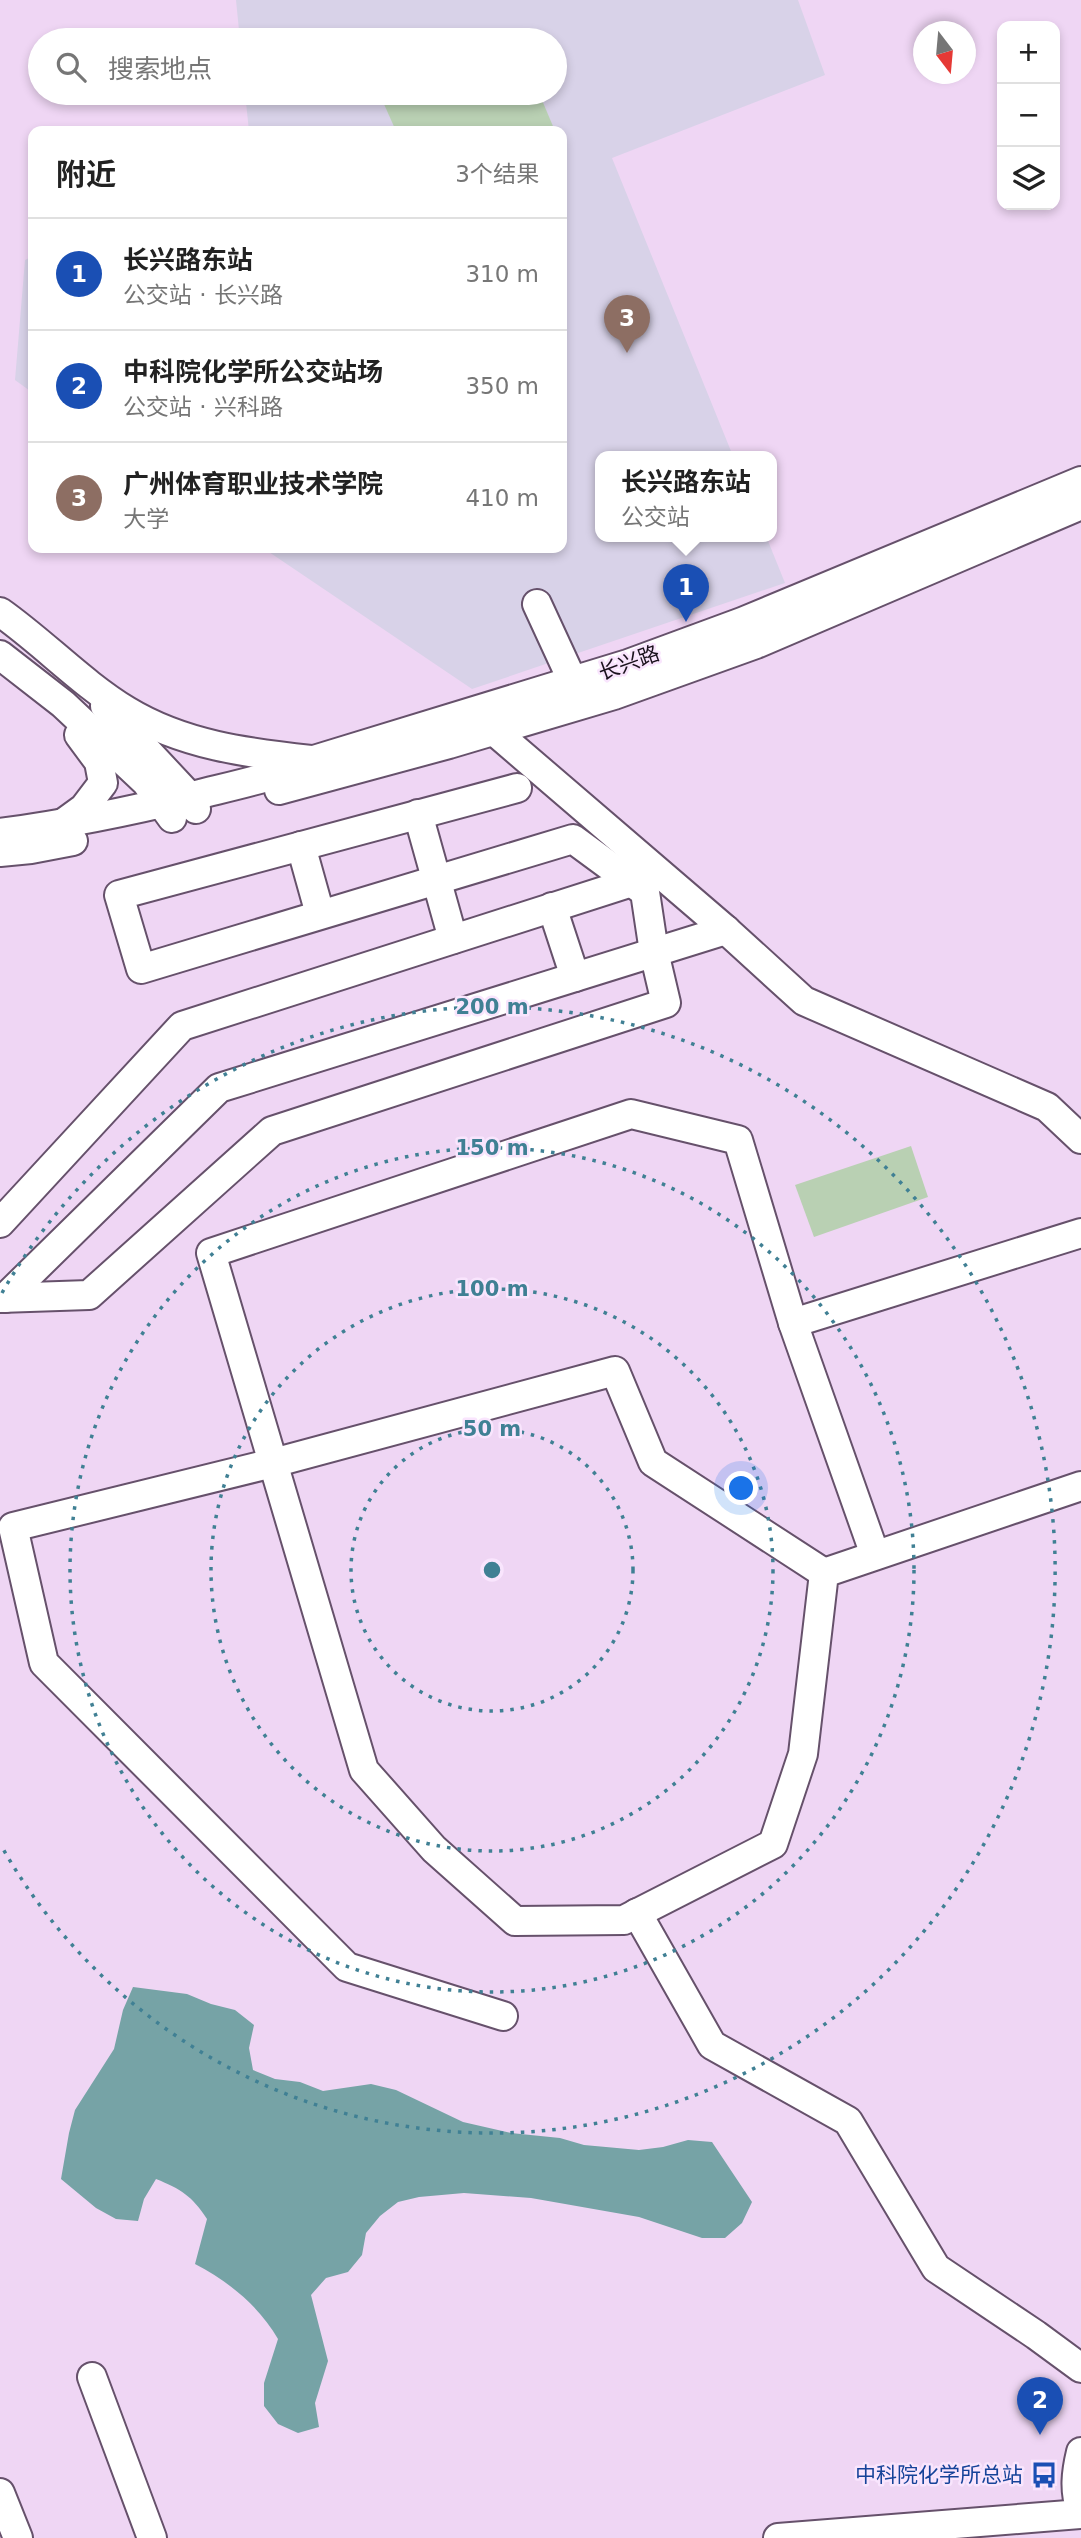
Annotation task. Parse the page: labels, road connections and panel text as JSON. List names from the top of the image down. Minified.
{"streets":{"street":["长兴路"]},"places":{"bus stop":["中科院化学所总站"]},"north":"bottom","page":{"map_buttons":["+","−"],"search":"搜索地点","heading":["附近","3个结果"],"list":[{"mark":"1","name":"长兴路东站","note":"公交站 · 长兴路","value":"310 m"},{"mark":"2","name":"中科院化学所公交站场","note":"公交站 · 兴科路","value":"350 m"},{"mark":"3","name":"广州体育职业技术学院","note":"大学","value":"410 m"}],"pins":["3","1","2"],"popup":["长兴路东站","公交站"]},"rings":["200 m","150 m","100 m","50 m"]}
